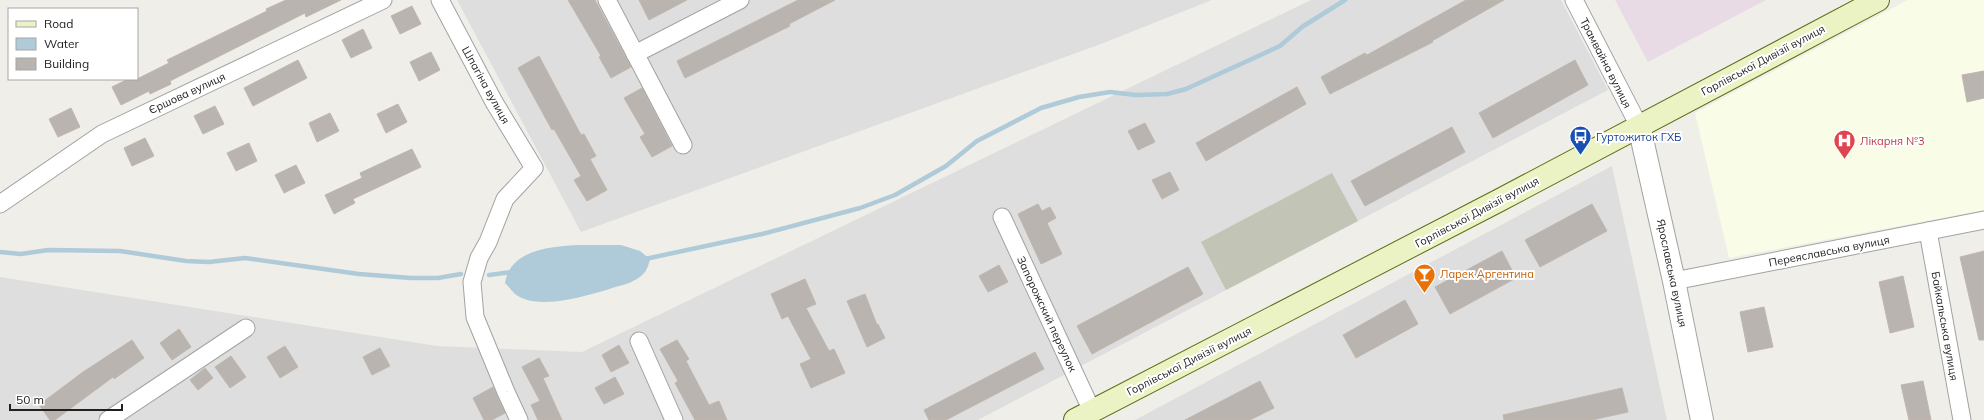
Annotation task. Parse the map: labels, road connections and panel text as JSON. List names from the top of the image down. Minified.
{"streets":{"main road":["Горлівської Дивізії вулиця"],"street":["Трамвайна вулиця","Шпагіна вулиця","Єршова вулиця","Переяславська вулиця","Ярославська вулиця","Запорожский переулок","Байкальська вулиця"]},"crossings":[["Горлівської Дивізії вулиця","Трамвайна вулиця"],["Горлівської Дивізії вулиця","Ярославська вулиця"],["Горлівської Дивізії вулиця","Запорожский переулок"],["Трамвайна вулиця","Ярославська вулиця"],["Переяславська вулиця","Ярославська вулиця"],["Переяславська вулиця","Байкальська вулиця"]],"places":{"bus stop":["Гуртожиток ГХБ"],"hospital":["Лікарня №3"],"bar":["Ларек Аргентина"]},"legend":["Road","Water","Building"],"scale_bar":"50 m"}
